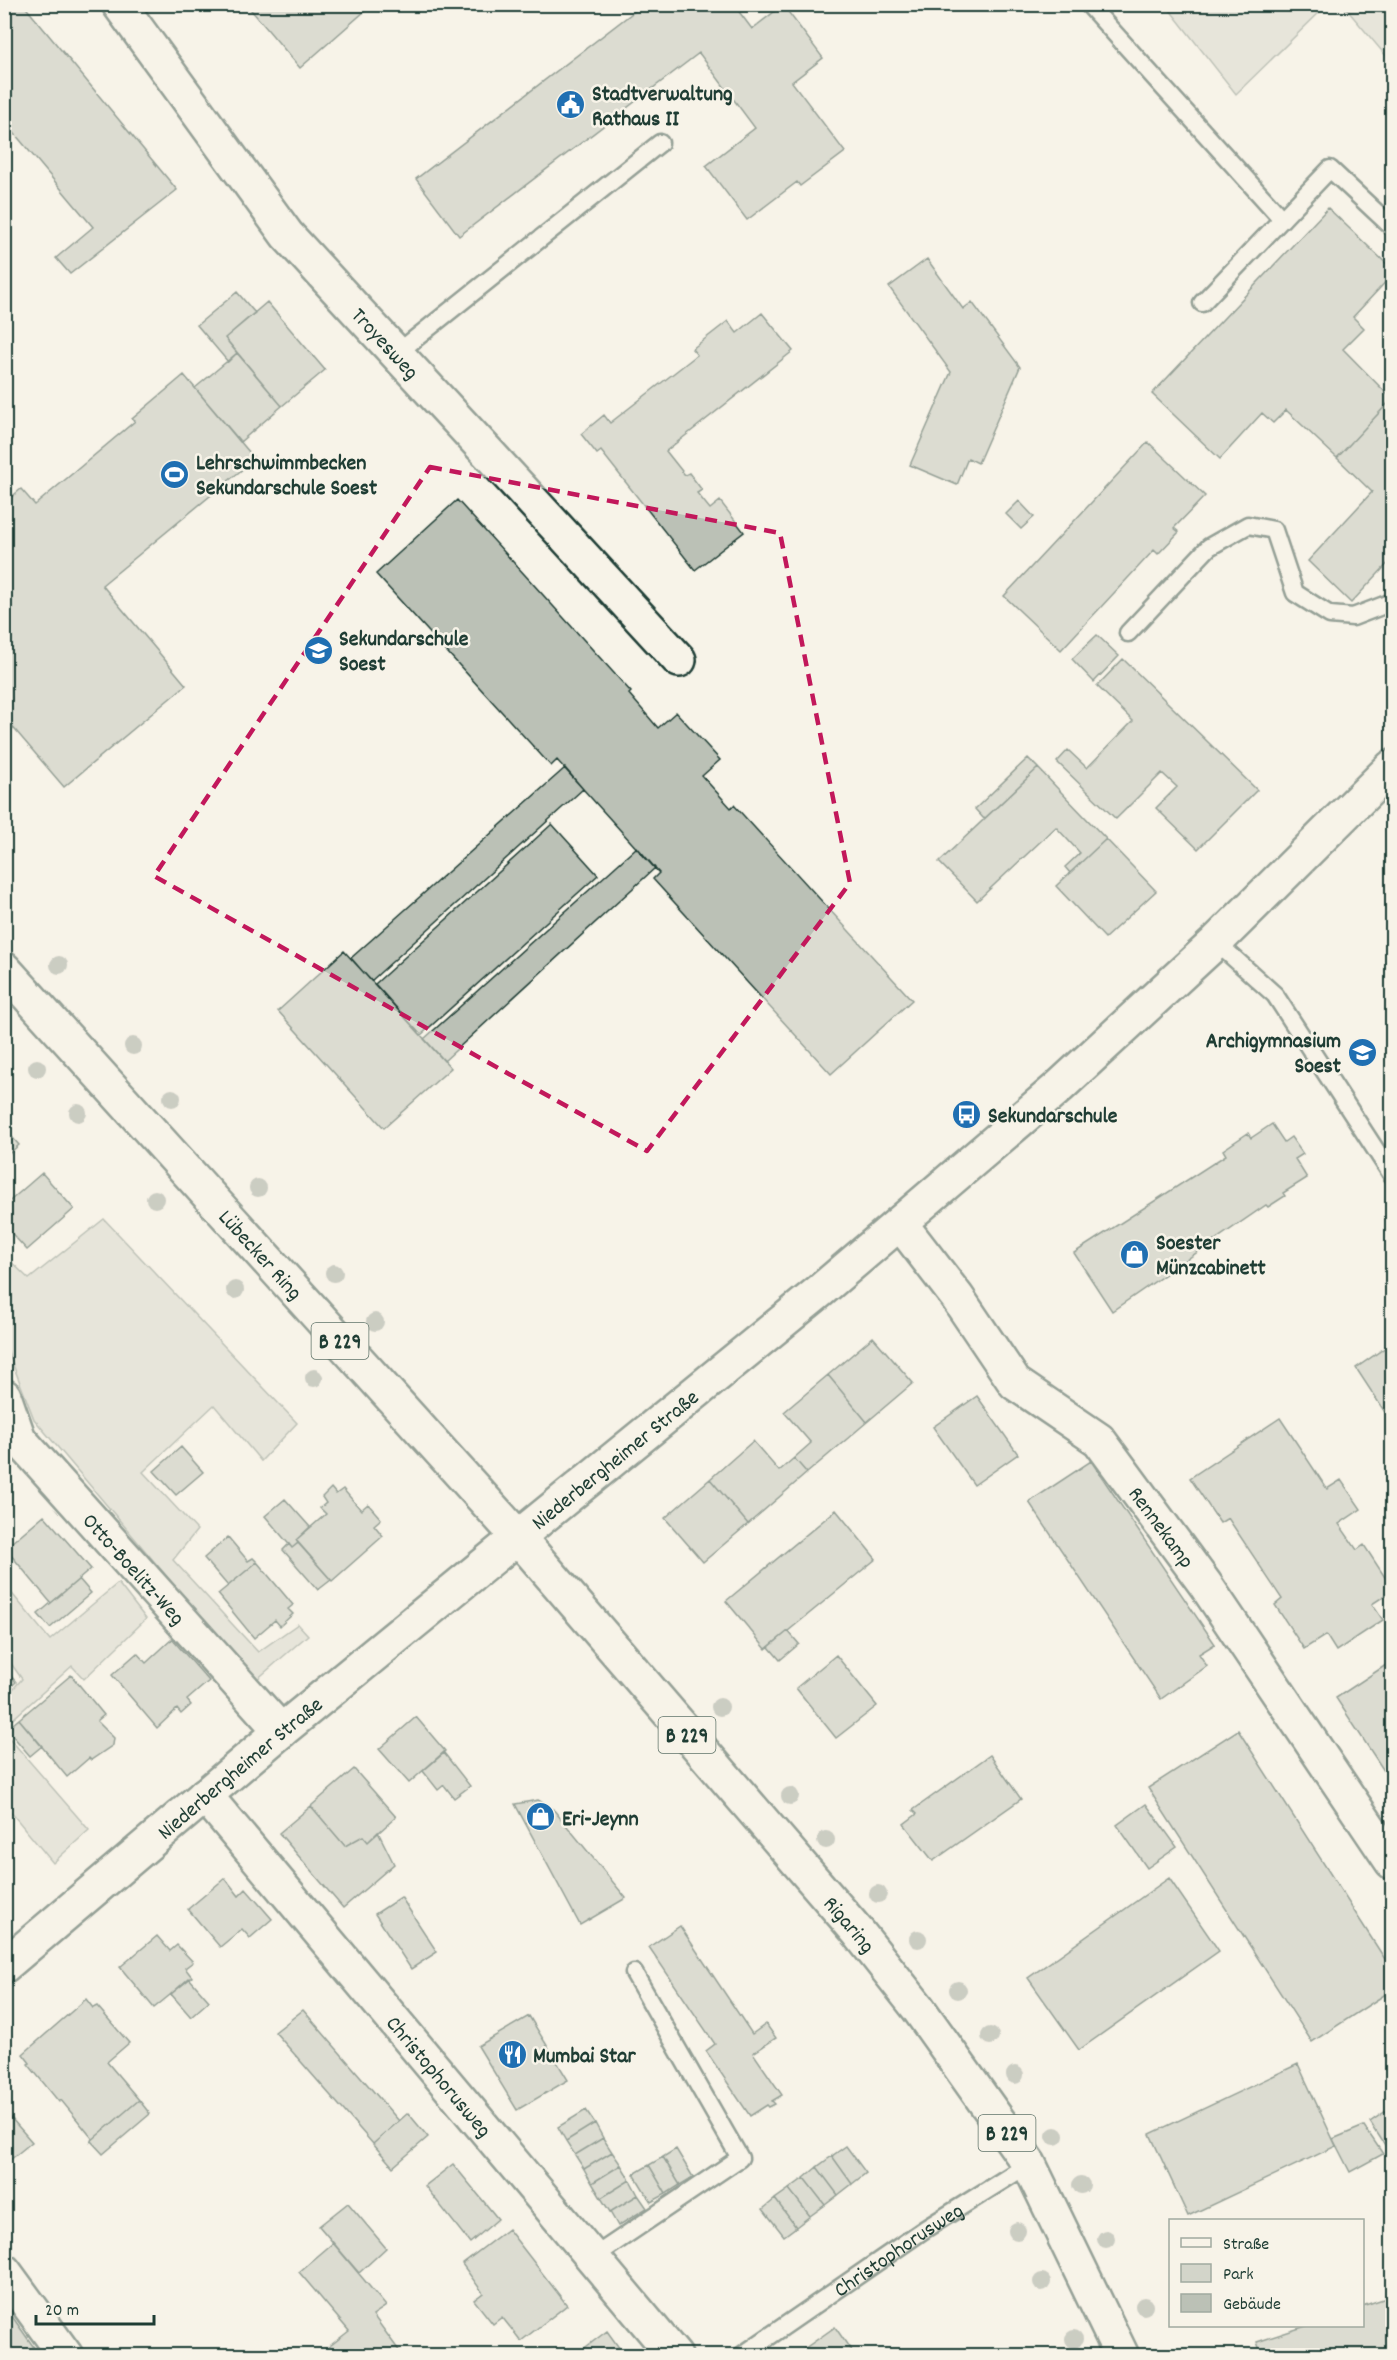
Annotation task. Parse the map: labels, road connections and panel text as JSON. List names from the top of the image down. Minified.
{"streets":{"street":["Troyesweg","Lübecker Ring","B 229","Niederbergheimer Straße","Rennekamp","Otto-Boelitz-Weg","Rigaring","Christophorusweg"]},"crossings":[["Lübecker Ring","Niederbergheimer Straße"],["Lübecker Ring","Rigaring"],["Niederbergheimer Straße","Rennekamp"],["Niederbergheimer Straße","Otto-Boelitz-Weg"],["Niederbergheimer Straße","Rigaring"],["Niederbergheimer Straße","Christophorusweg"],["Rigaring","Christophorusweg"]],"places":{"public building":["Stadtverwaltung Rathaus II"],"sports":["Lehrschwimmbecken Sekundarschule Soest"],"school or university":["Sekundarschule Soest","Archigymnasium Soest"],"bus stop":["Sekundarschule"],"shop":["Soester Münzcabinett","Eri-Jeynn"],"restaurant":["Mumbai Star"]},"legend":["Straße","Park","Gebäude"],"scale_bar":"20 m"}
